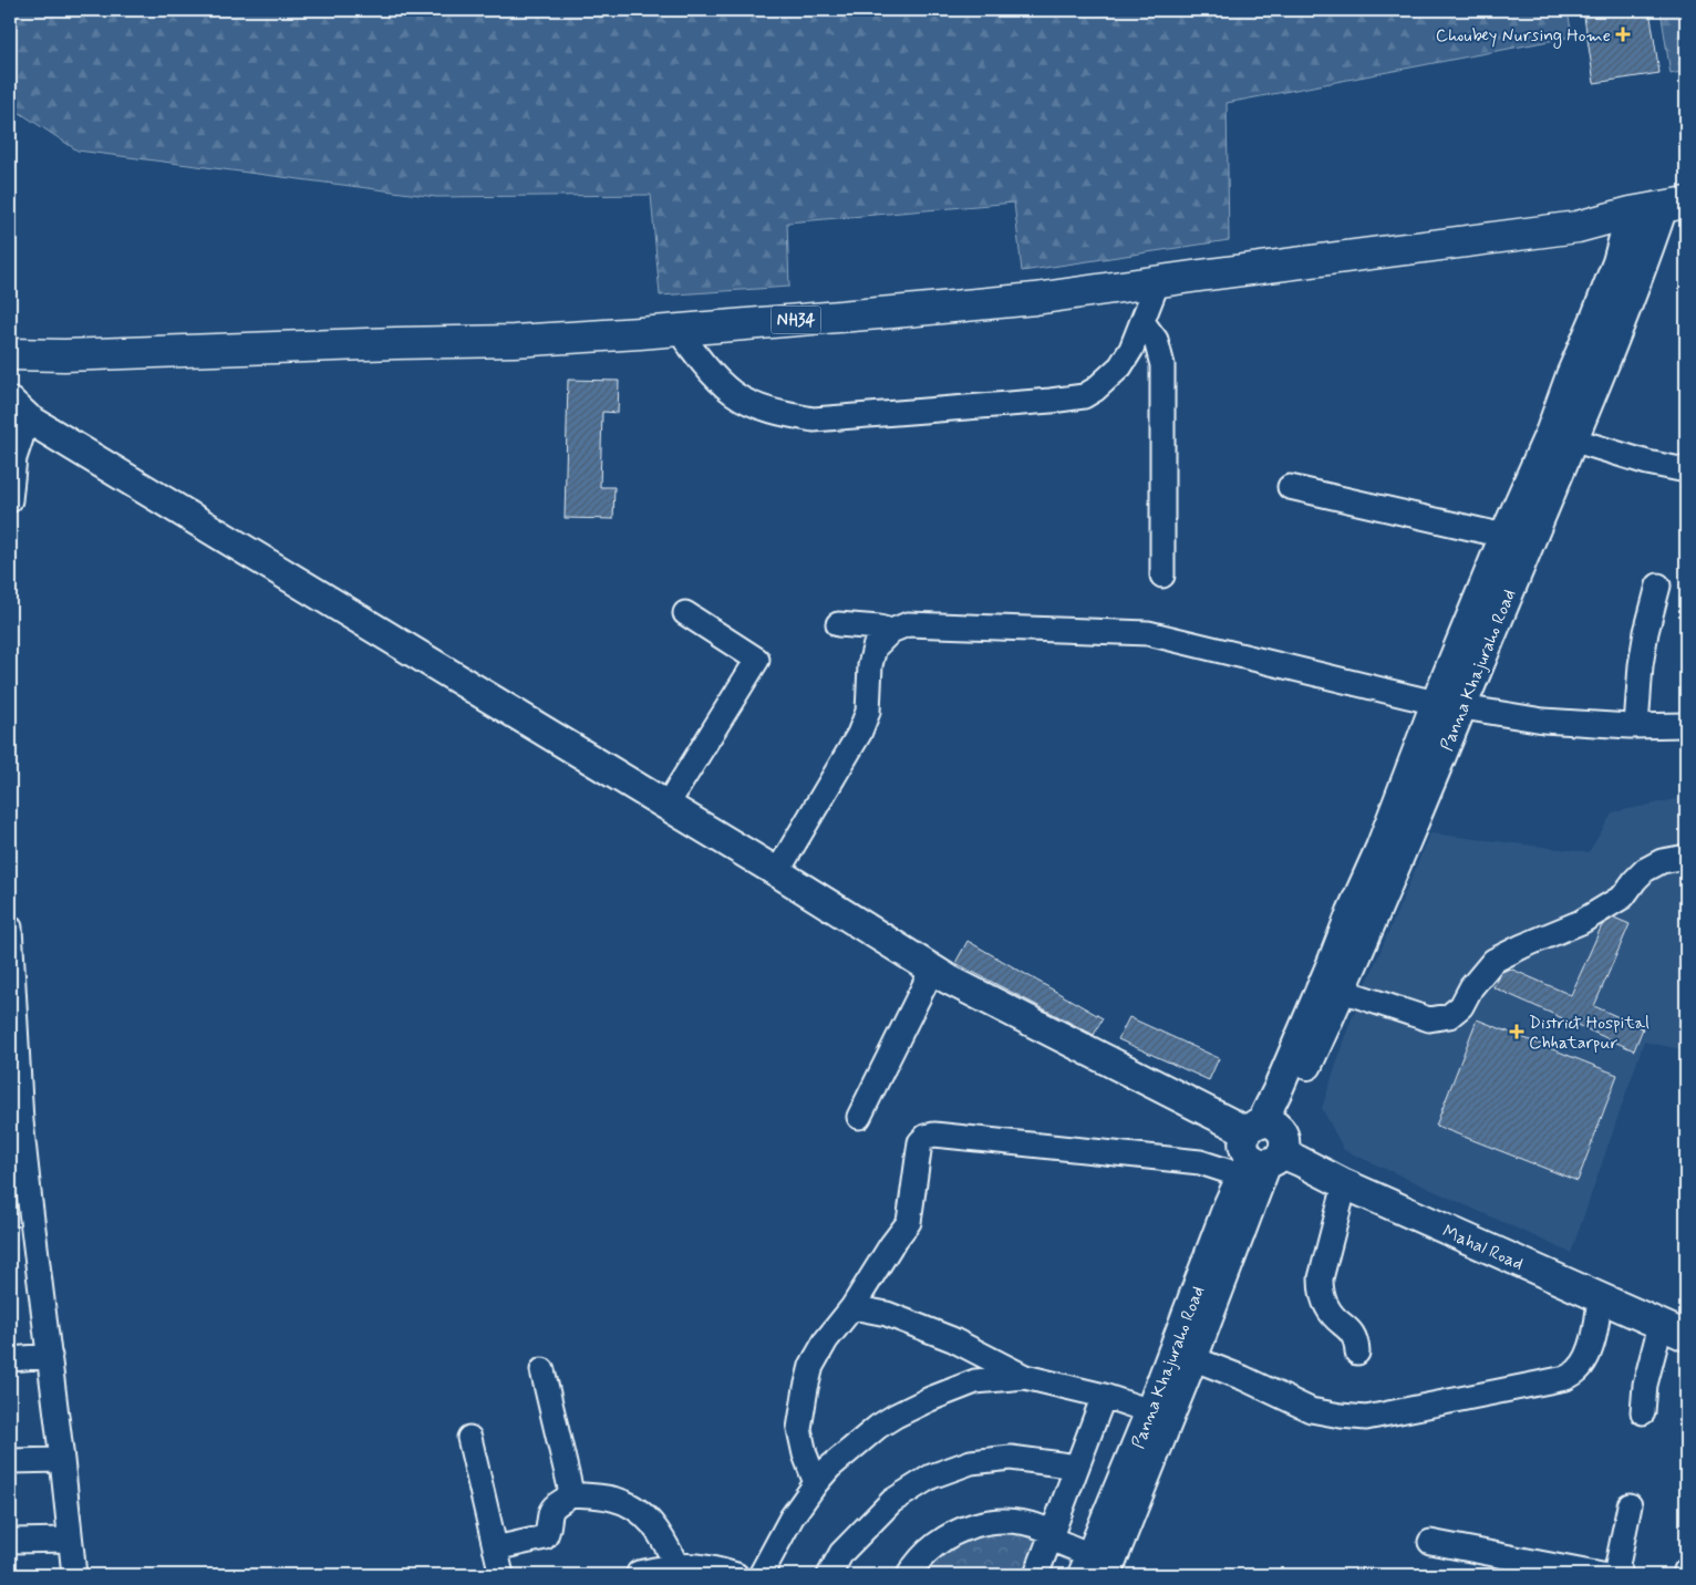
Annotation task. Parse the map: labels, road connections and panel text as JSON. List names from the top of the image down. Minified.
{"streets":{"highway":["NH34"],"main road":["Panna Khajuraho Road","Mahal Road"]},"crossings":[["NH34","Panna Khajuraho Road"],["Panna Khajuraho Road","Mahal Road"]],"places":{"health":["Choubey Nursing Home","District Hospital Chhatarpur"]}}
